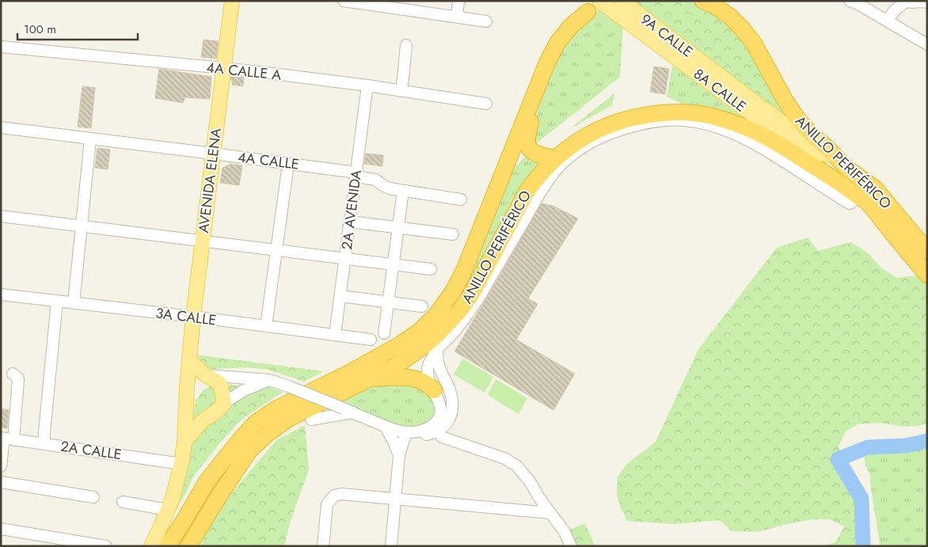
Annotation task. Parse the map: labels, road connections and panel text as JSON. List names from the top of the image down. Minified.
{"streets":{"highway":["ANILLO PERIFÉRICO"],"main road":["9A CALLE","8A CALLE","AVENIDA ELENA"],"street":["4A CALLE A","4A CALLE","2A AVENIDA","3A CALLE","2A CALLE"]},"crossings":[["9A CALLE","ANILLO PERIFÉRICO"],["4A CALLE A","AVENIDA ELENA"],["4A CALLE A","2A AVENIDA"],["8A CALLE","ANILLO PERIFÉRICO"],["4A CALLE","AVENIDA ELENA"],["4A CALLE","2A AVENIDA"],["AVENIDA ELENA","3A CALLE"],["AVENIDA ELENA","2A CALLE"],["2A AVENIDA","3A CALLE"]],"scale_bar":"100 m"}
